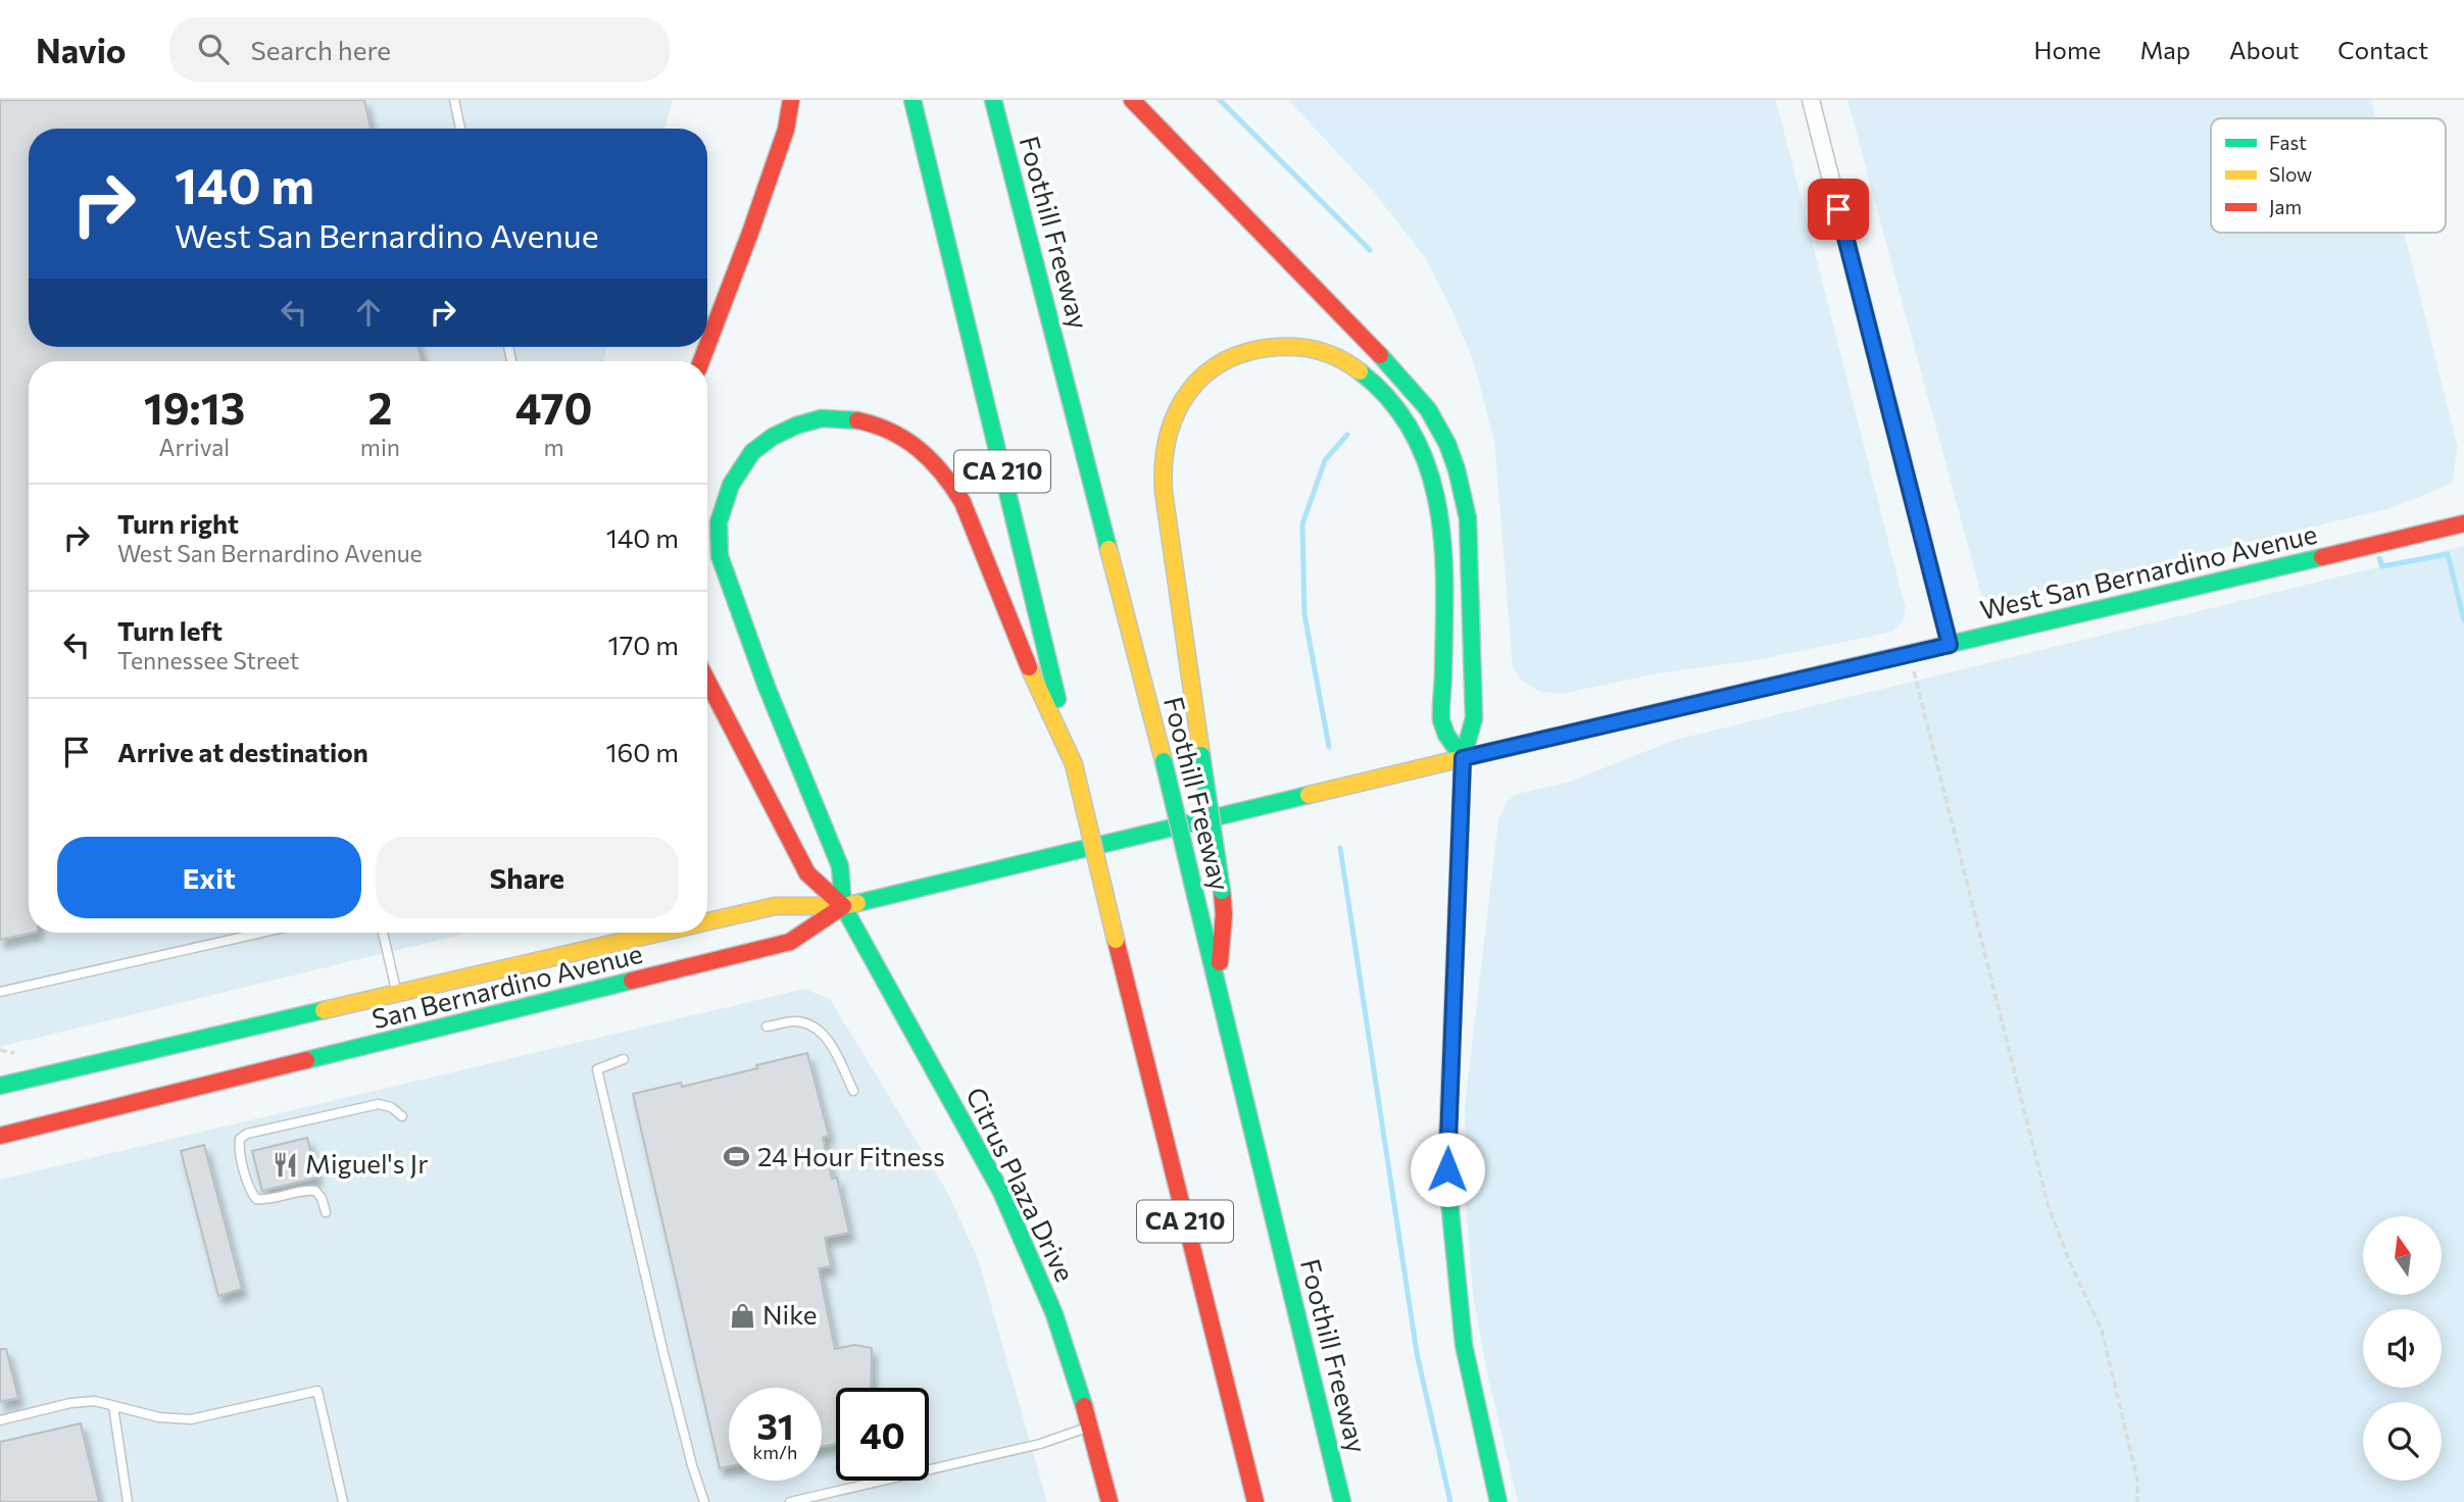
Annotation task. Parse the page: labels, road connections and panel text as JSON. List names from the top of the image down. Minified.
{"streets":{"main road":["Foothill Freeway","CA 210","West San Bernardino Avenue","San Bernardino Avenue","Citrus Plaza Drive"]},"crossings":[["West San Bernardino Avenue","San Bernardino Avenue"],["West San Bernardino Avenue","Citrus Plaza Drive"],["San Bernardino Avenue","Citrus Plaza Drive"]],"places":{"sports":["24 Hour Fitness"],"restaurant":["Miguel's Jr"],"shop":["Nike"]},"legend":["Fast","Slow","Jam"],"north":"top","page":{"header":"Navio","search":"Search here","nav":["Home","Map","About","Contact"],"turn":["140 m","West San Bernardino Avenue"],"eta":["19:13","Arrival","2","min","470","m"],"list":[{"name":"Turn right","note":"West San Bernardino Avenue","value":"140 m"},{"name":"Turn left","note":"Tennessee Street","value":"170 m"},{"name":"Arrive at destination","value":"160 m"}],"buttons":["Exit","Share"],"speed":"31 km/h","limit":"40"}}
